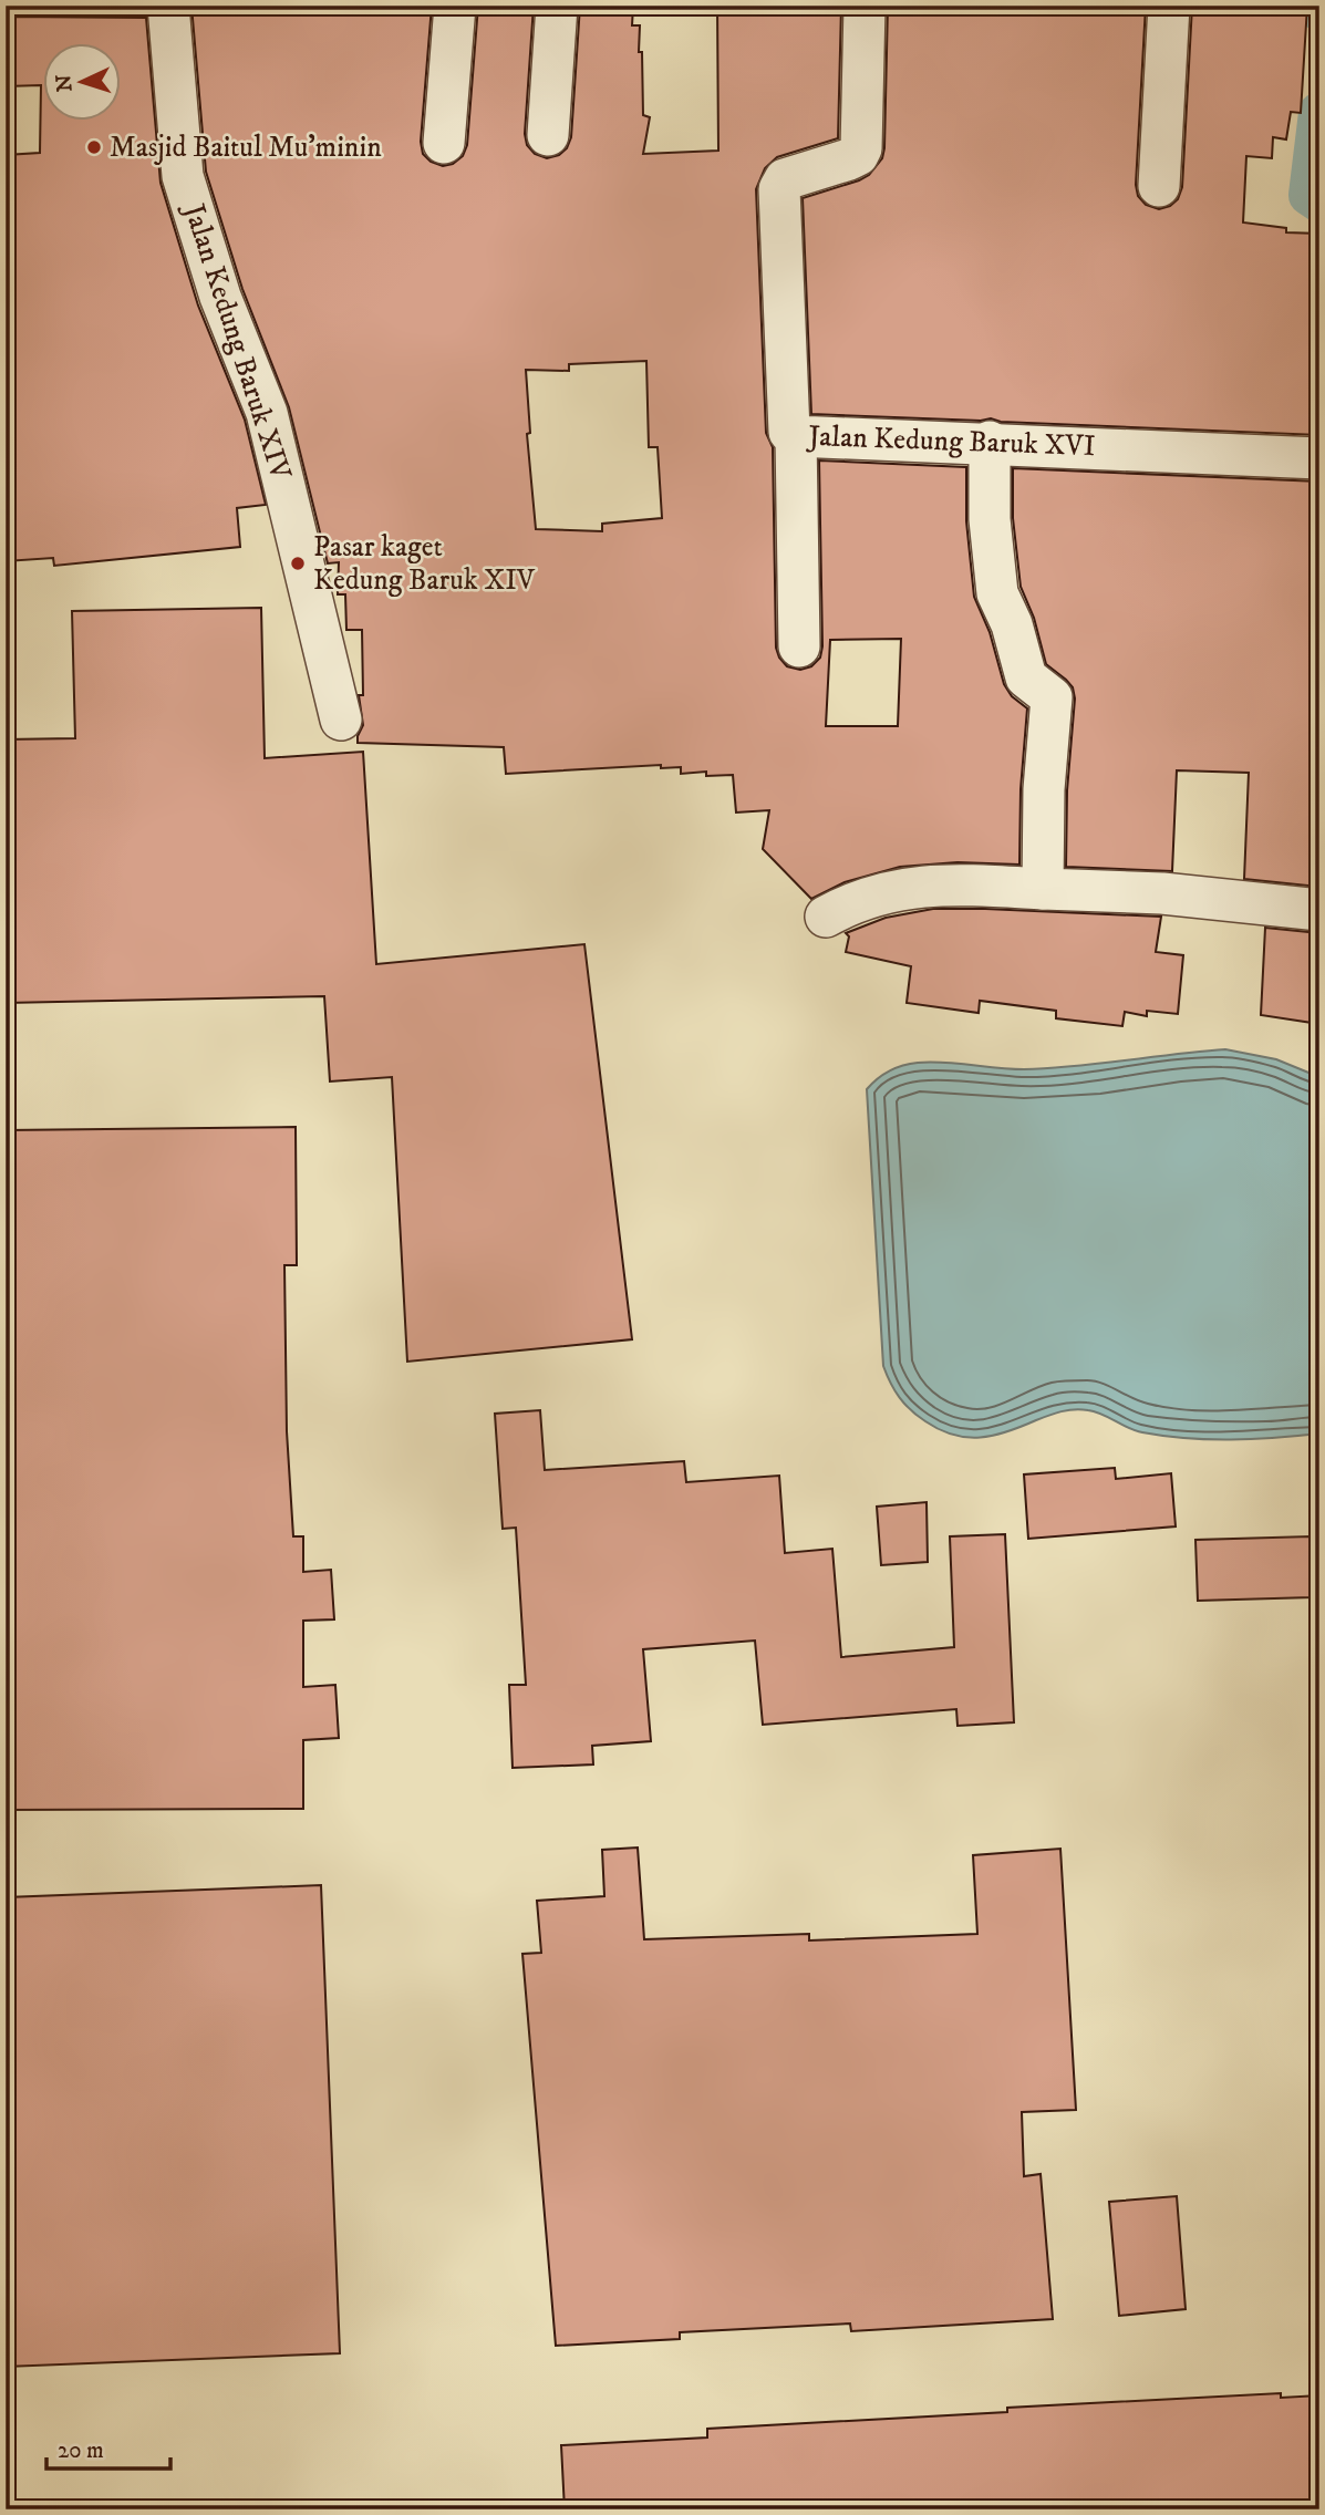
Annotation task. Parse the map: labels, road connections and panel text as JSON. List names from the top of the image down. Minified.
{"streets":{"street":["Jalan Kedung Baruk XIV","Jalan Kedung Baruk XVI"]},"places":["Masjid Baitul Mu'minin","Pasar kaget Kedung Baruk XIV"],"scale_bar":"20 m","north":"left"}
